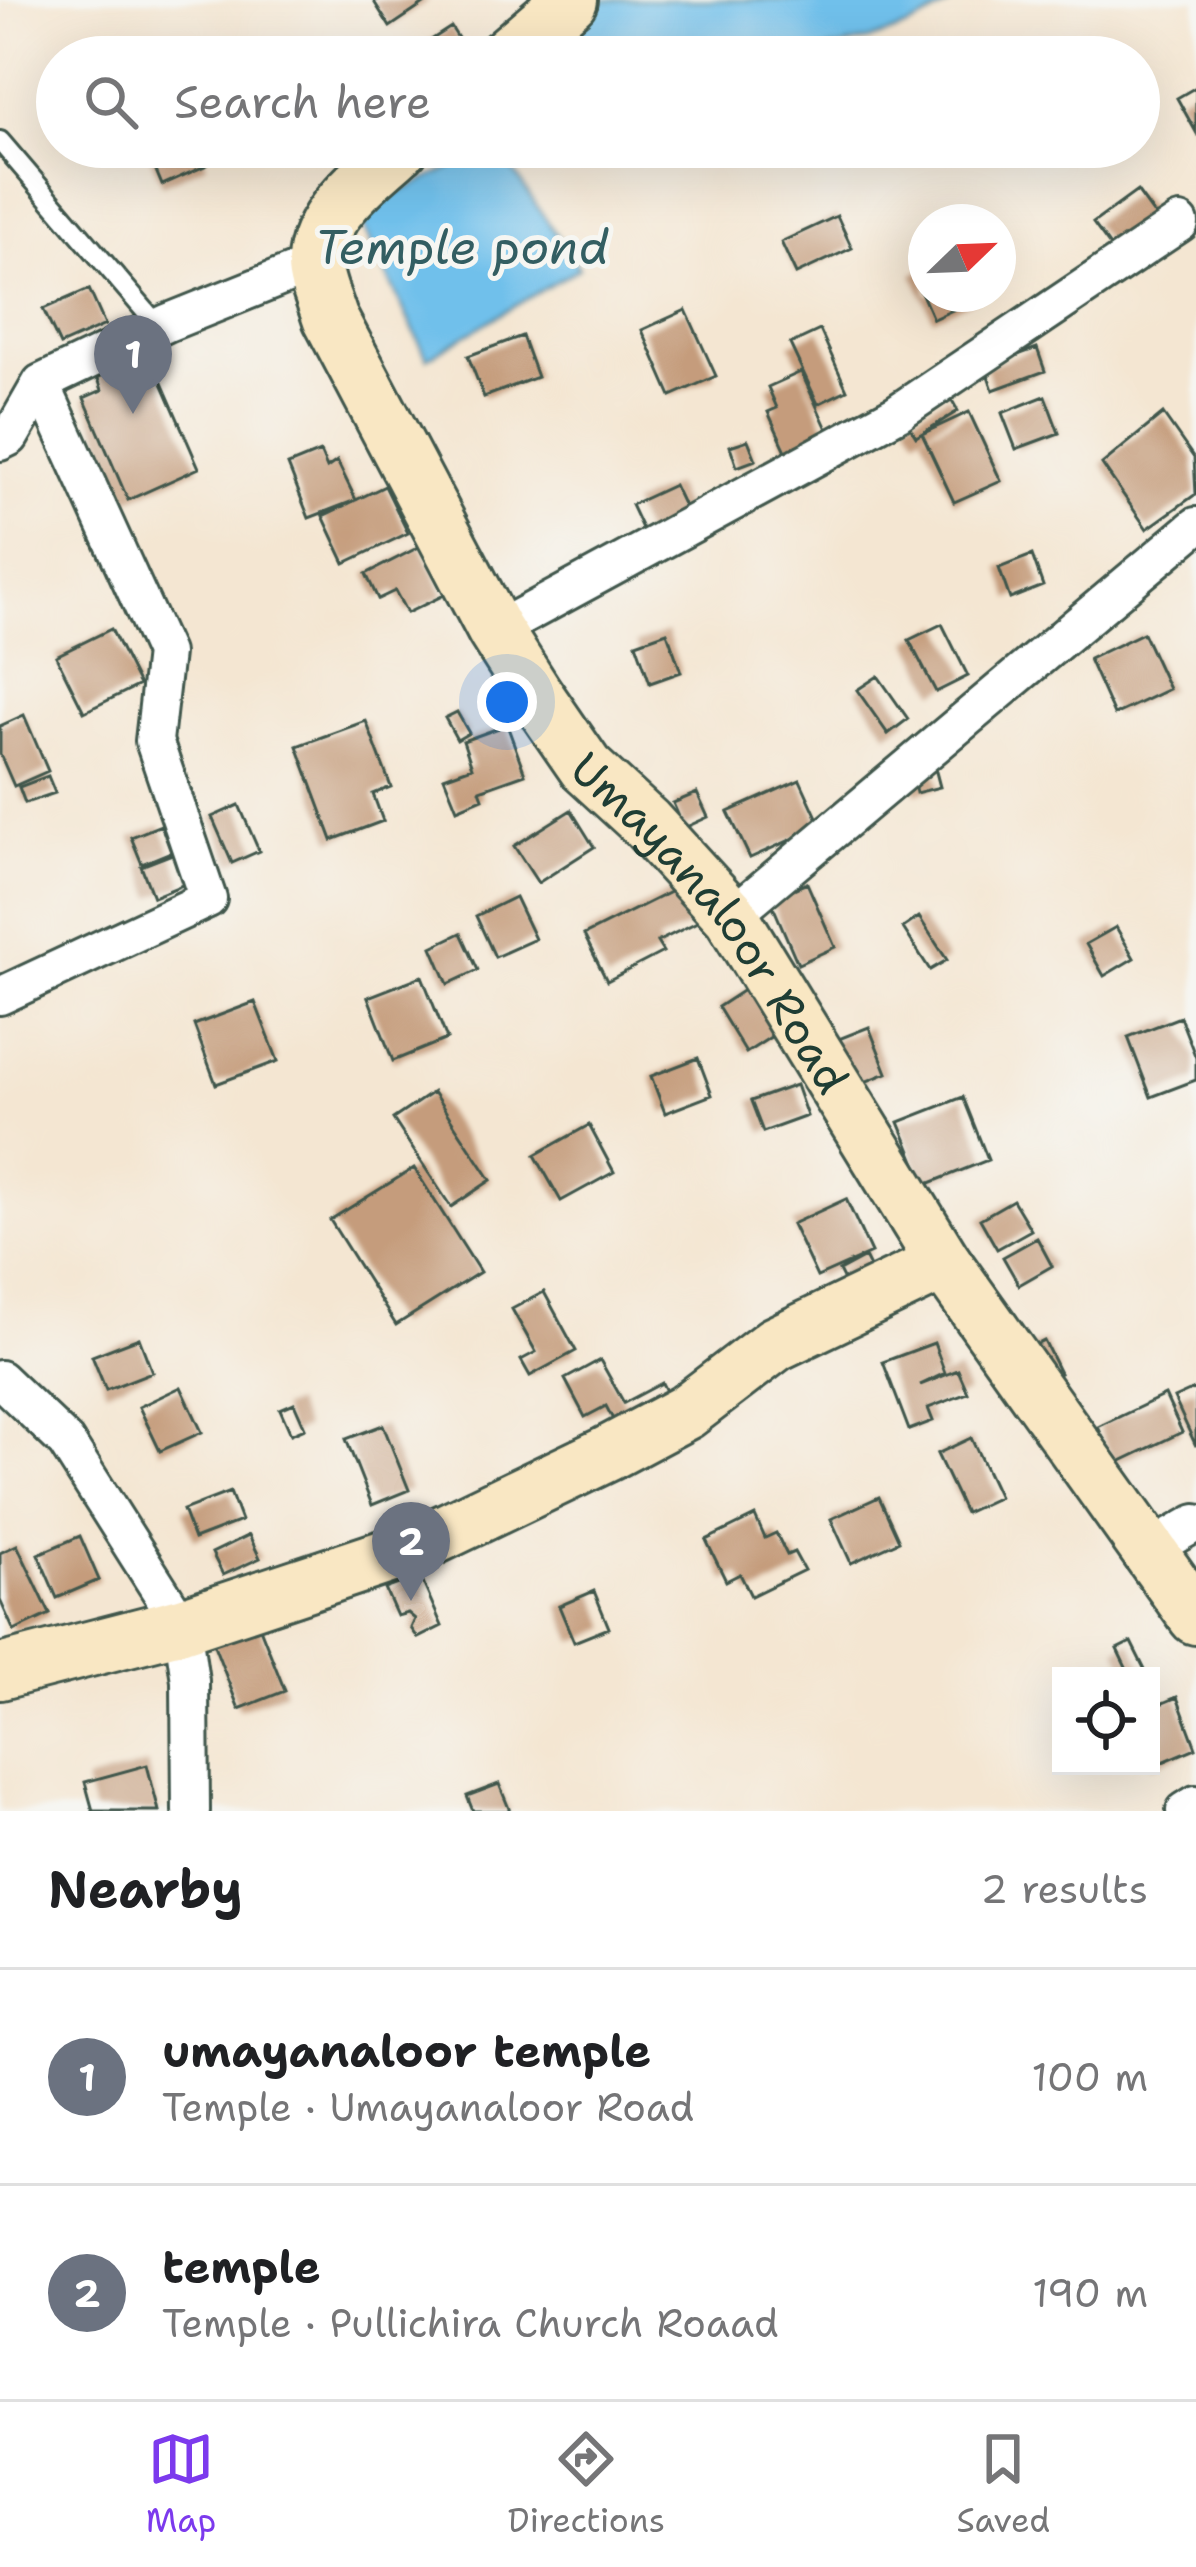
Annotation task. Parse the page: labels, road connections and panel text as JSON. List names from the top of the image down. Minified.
{"streets":{"main road":["Umayanaloor Road"]},"water":["Temple pond"],"north":"top right","page":{"search":"Search here","pins":["1","2"],"heading":["Nearby","2 results"],"list":[{"mark":"1","name":"umayanaloor temple","note":"Temple · Umayanaloor Road","value":"100 m"},{"mark":"2","name":"temple","note":"Temple · Pullichira Church Roaad","value":"190 m"}],"nav":["Map","Directions","Saved"]}}
